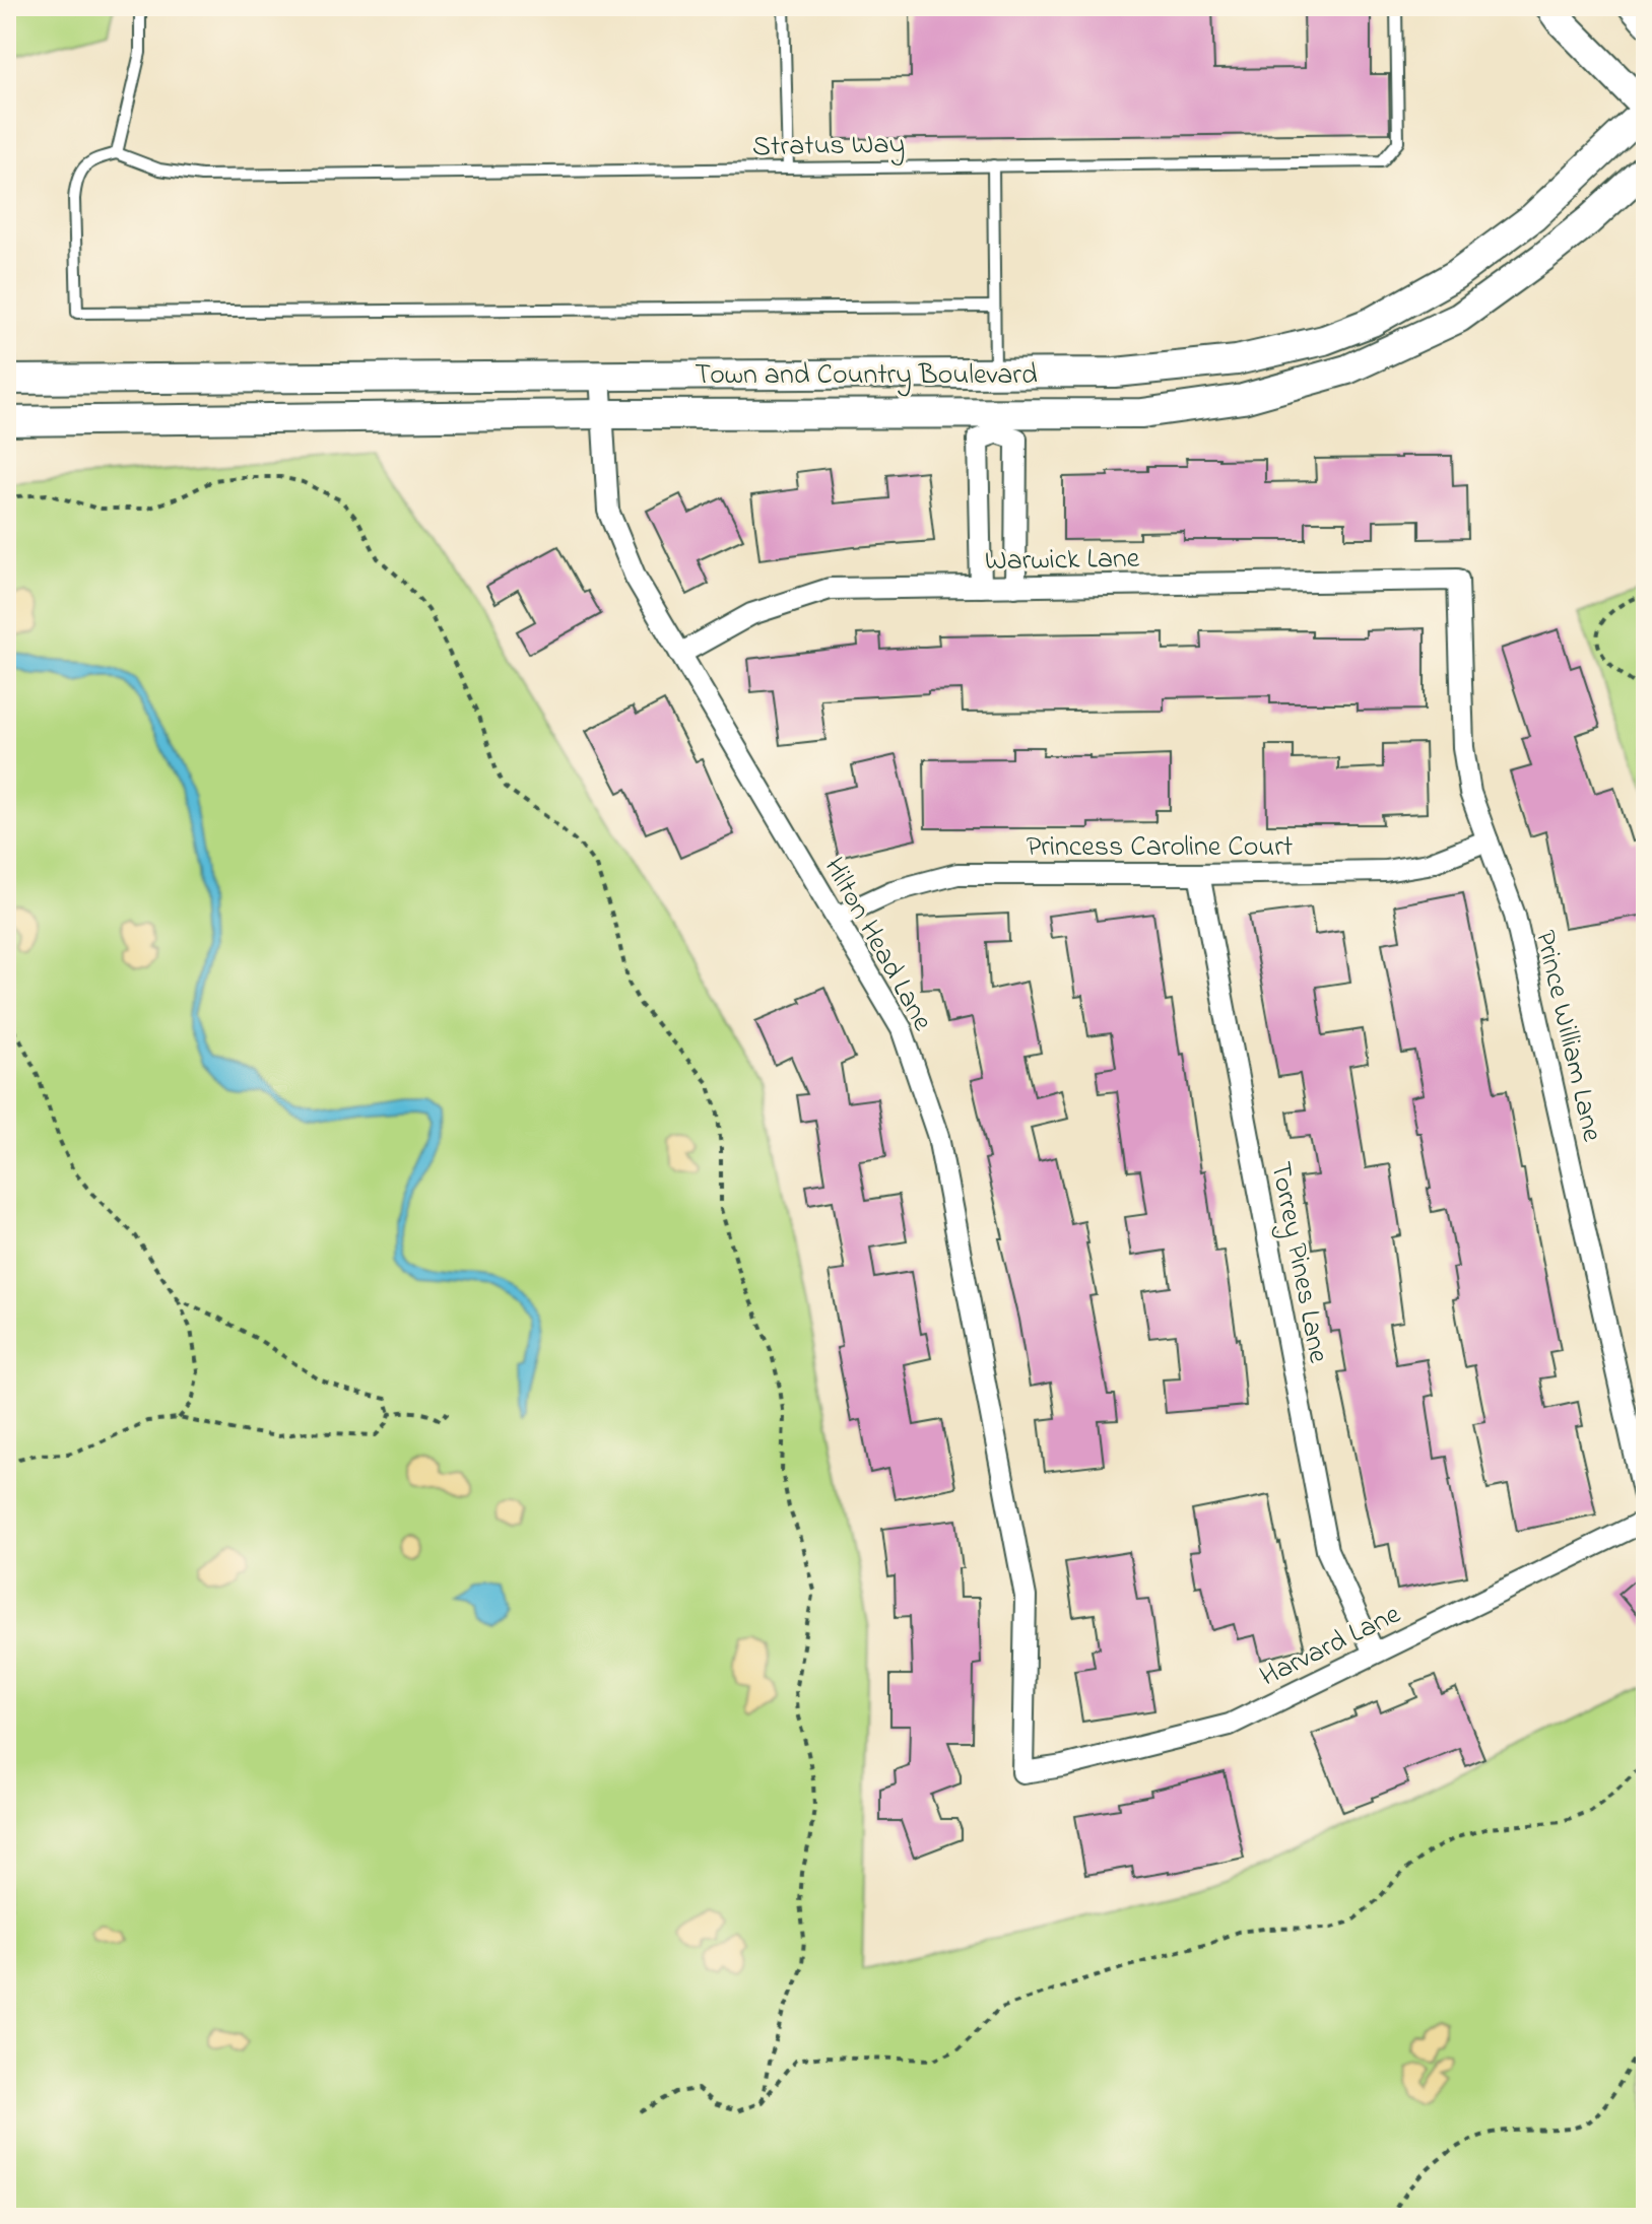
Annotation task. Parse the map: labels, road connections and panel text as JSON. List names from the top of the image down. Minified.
{"streets":{"main road":["Town and Country Boulevard"],"street":["Warwick Lane","Princess Caroline Court","Hilton Head Lane","Prince William Lane","Torrey Pines Lane","Harvard Lane"],"lane":["Stratus Way"]},"crossings":[["Town and Country Boulevard","Hilton Head Lane"],["Warwick Lane","Hilton Head Lane"],["Warwick Lane","Prince William Lane"],["Princess Caroline Court","Hilton Head Lane"],["Princess Caroline Court","Prince William Lane"],["Princess Caroline Court","Torrey Pines Lane"],["Hilton Head Lane","Harvard Lane"],["Torrey Pines Lane","Harvard Lane"]]}
